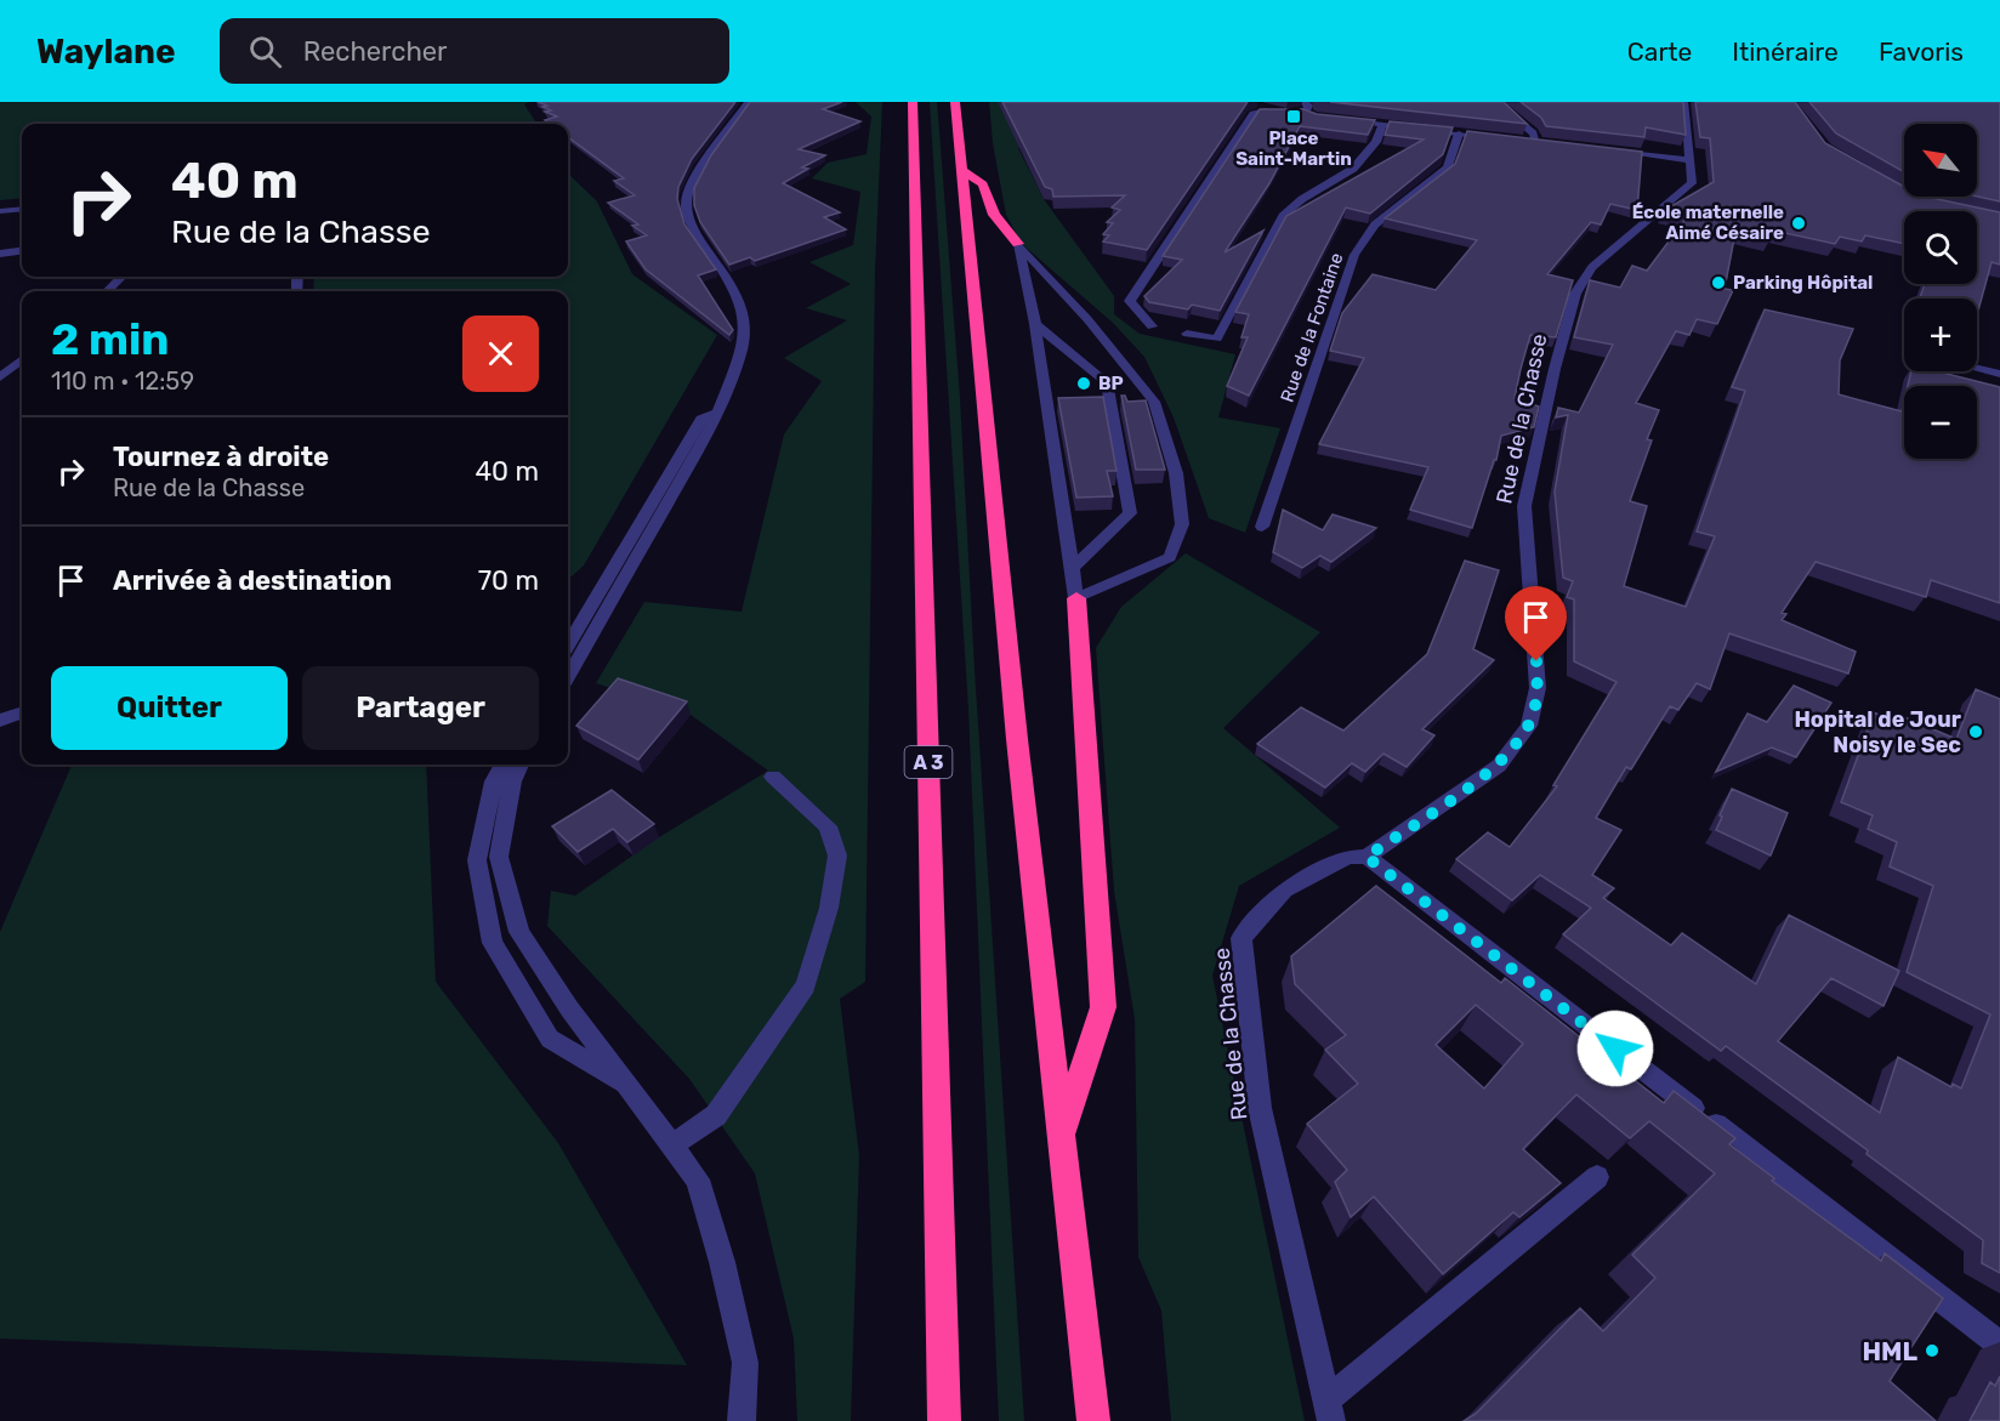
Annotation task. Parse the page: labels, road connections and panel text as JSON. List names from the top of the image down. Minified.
{"streets":{"highway":["A 3"],"street":["Rue de la Fontaine","Rue de la Chasse"]},"places":{"transit":["Place Saint-Martin"],"other":["École maternelle Aimé Césaire","Parking Hôpital","BP","Hopital de Jour Noisy le Sec","HML"]},"north":"top left","page":{"header":"Waylane","search":"Rechercher","nav":["Carte","Itinéraire","Favoris"],"map_buttons":["+","−"],"turn":["40 m","Rue de la Chasse"],"heading":["2 min","110 m · 12:59"],"list":[{"name":"Tournez à droite","note":"Rue de la Chasse","value":"40 m"},{"name":"Arrivée à destination","value":"70 m"}],"buttons":["Quitter","Partager"]}}
